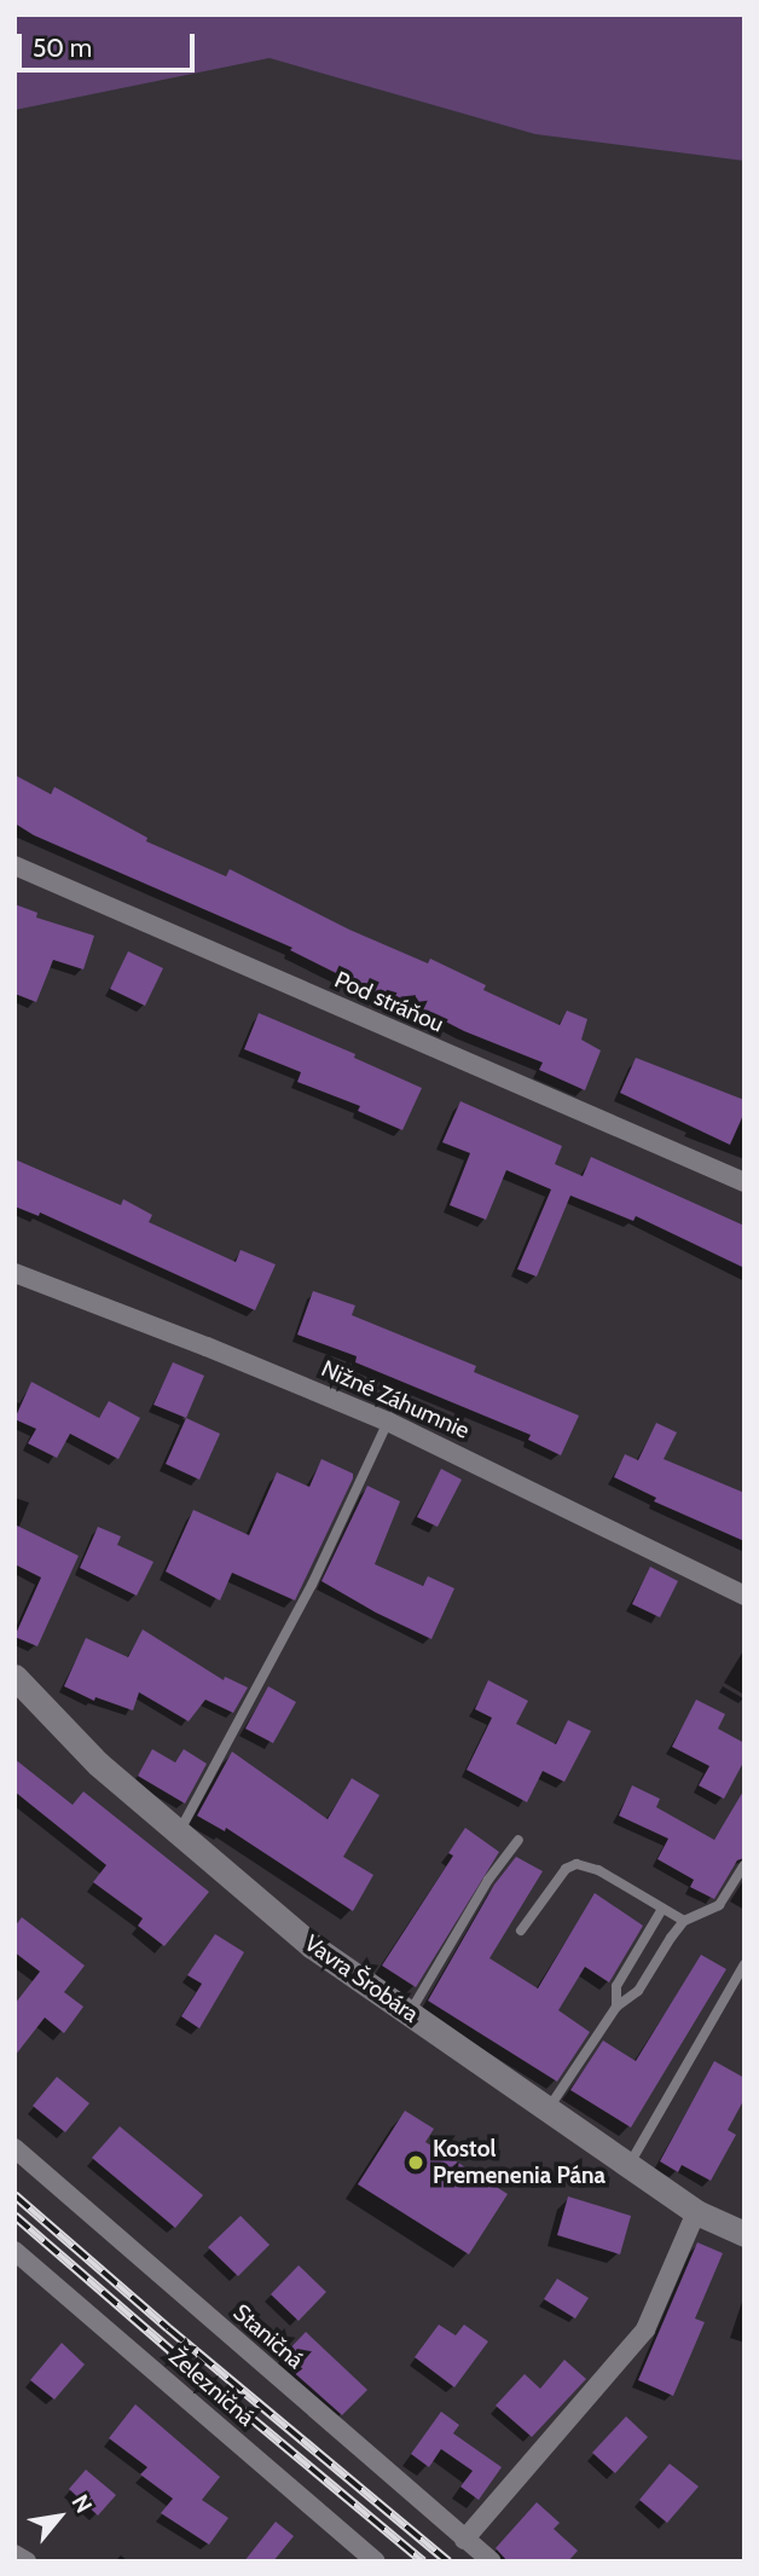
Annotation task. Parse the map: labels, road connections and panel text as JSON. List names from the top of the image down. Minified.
{"streets":{"street":["Pod stráňou","Nižné Záhumnie","Vavra Šrobára","Staničná","Železničná"]},"places":["Kostol Premenenia Pána"],"scale_bar":"50 m","north":"top right"}
